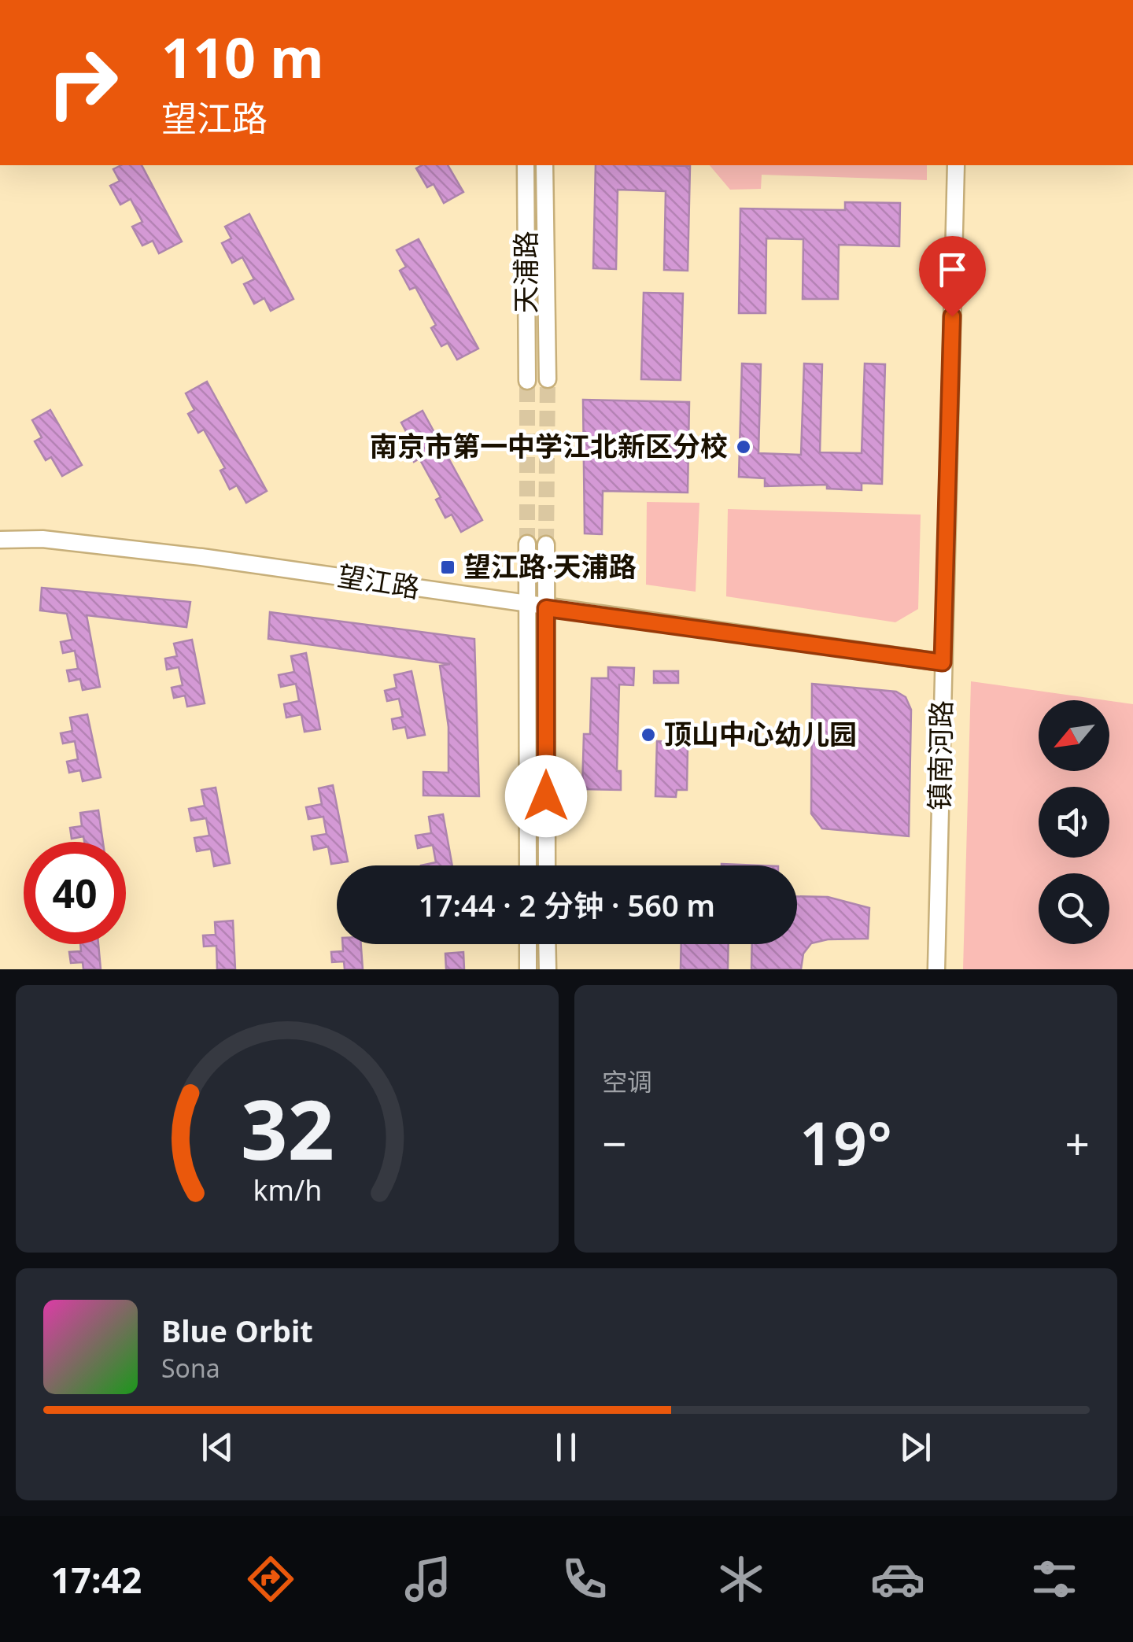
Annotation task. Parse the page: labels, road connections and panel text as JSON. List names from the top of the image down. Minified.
{"streets":{"street":["天浦路","望江路","镇南河路"]},"crossings":[["望江路","镇南河路"]],"places":{"other":["南京市第一中学江北新区分校","顶山中心幼儿园"],"transit":["望江路·天浦路"]},"north":"bottom left","page":{"turn":["110 m","望江路"],"limit":"40","trip":"17:44 · 2 分钟 · 560 m","tile":"空调","heat":["−","19°","+"],"song":["Blue Orbit","Sona"],"tabs":"17:42","gauge":["32","km/h"]}}
